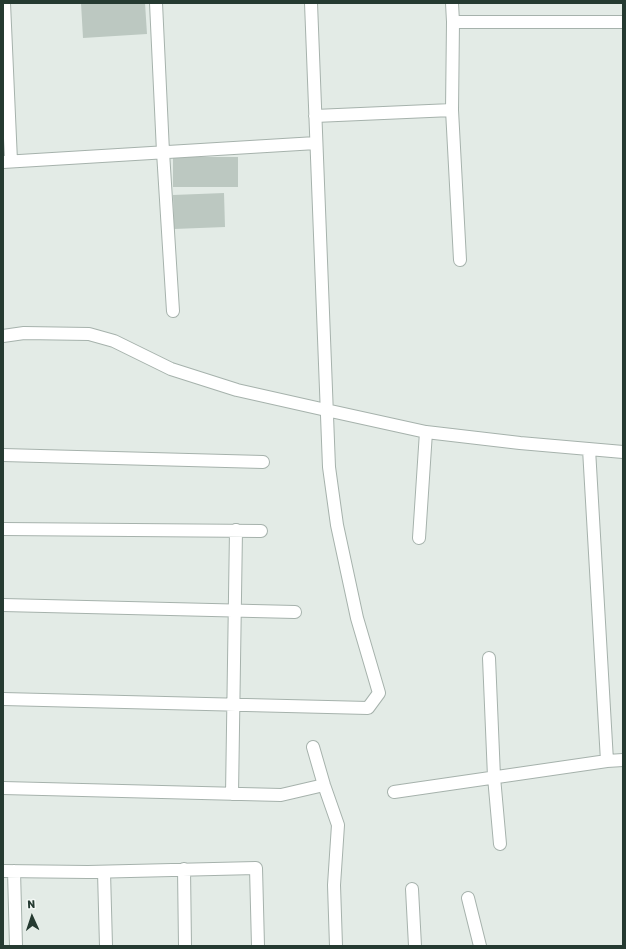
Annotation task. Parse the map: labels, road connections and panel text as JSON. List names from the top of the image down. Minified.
{"north":"top"}
